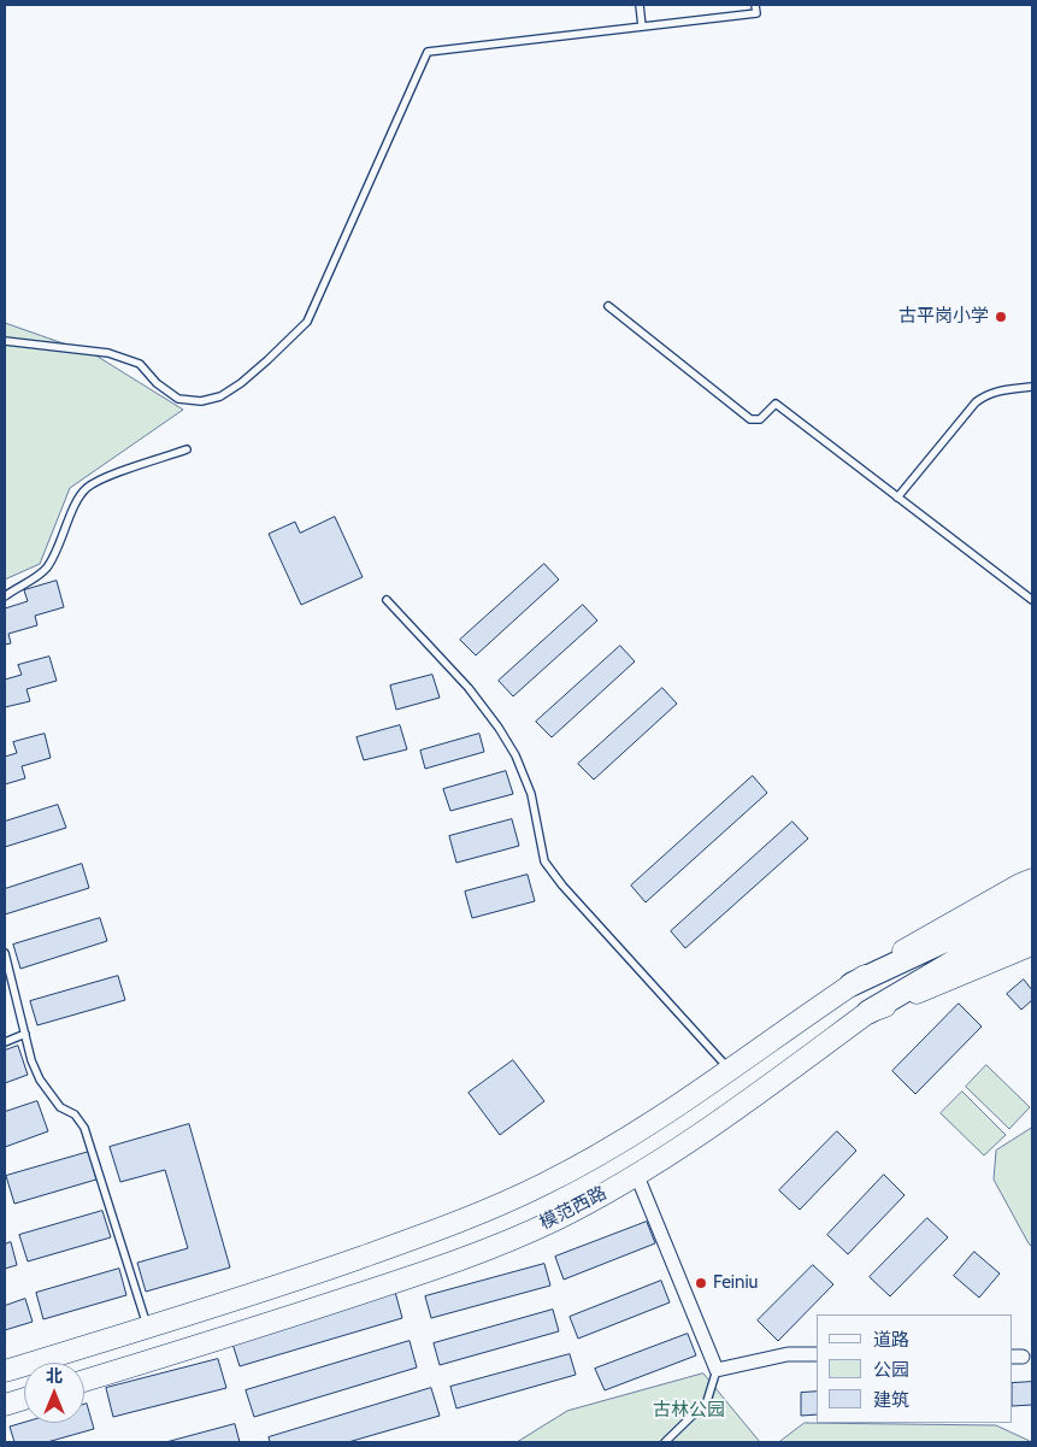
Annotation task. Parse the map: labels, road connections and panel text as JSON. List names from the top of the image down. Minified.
{"streets":{"main road":["模范西路"]},"parks":["古林公园"],"places":["古平岗小学","Feiniu"],"legend":["道路","公园","建筑"],"north":"top"}
